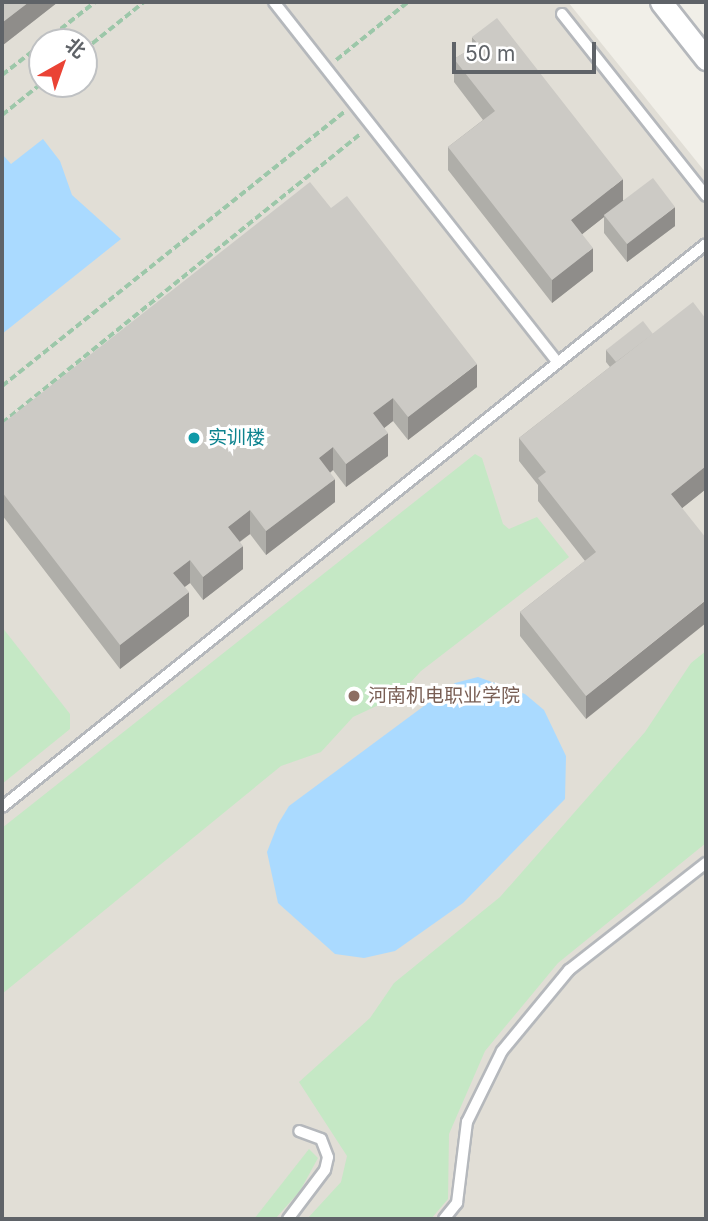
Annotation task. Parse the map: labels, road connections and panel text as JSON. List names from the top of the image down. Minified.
{"places":["实训楼","河南机电职业学院"],"scale_bar":"50 m","north":"top right"}
